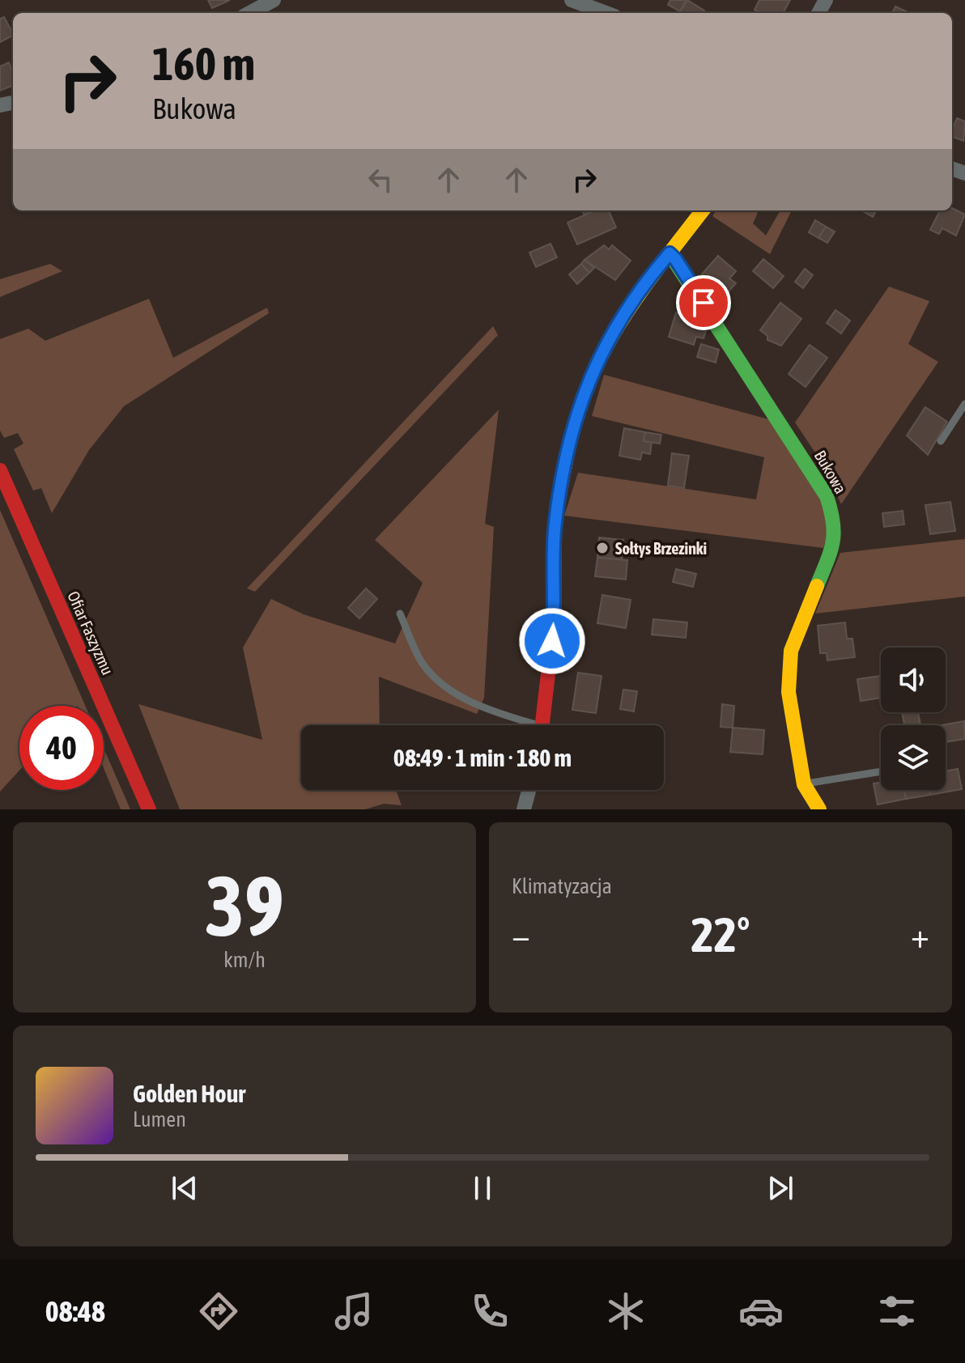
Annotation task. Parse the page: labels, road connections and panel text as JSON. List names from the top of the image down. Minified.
{"streets":{"street":["Bukowa","Ofiar Faszyzmu"]},"places":["Sołtys Brzezinki"],"page":{"turn":["160 m","Bukowa"],"limit":"40","trip":"08:49 · 1 min · 180 m","tile":[["39","km/h"],"Klimatyzacja"],"heat":["−","22°","+"],"song":["Golden Hour","Lumen"],"tabs":"08:48"}}
